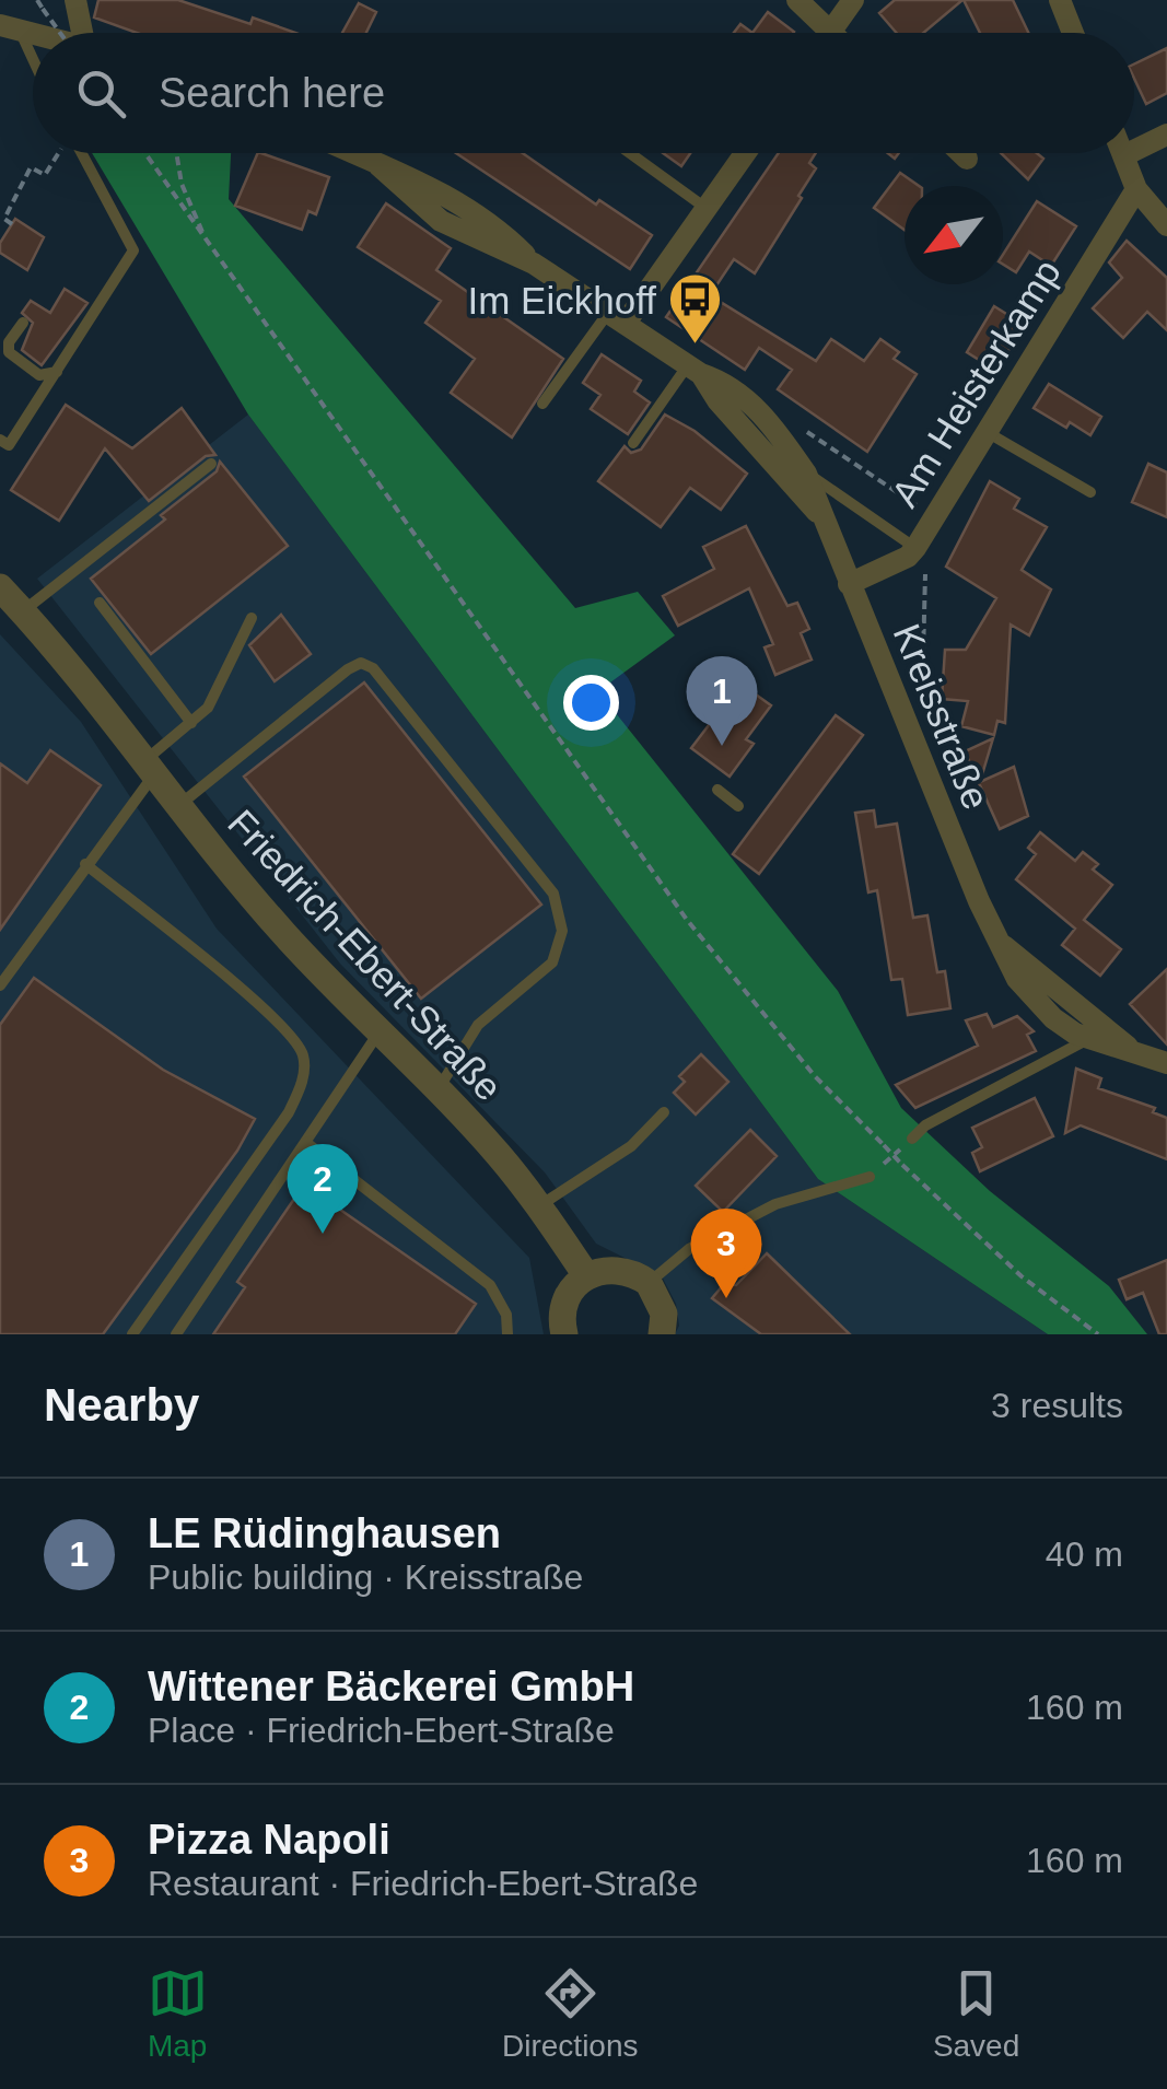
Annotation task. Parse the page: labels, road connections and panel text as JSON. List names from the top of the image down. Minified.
{"streets":{"street":["Am Heisterkamp","Kreisstraße","Friedrich-Ebert-Straße"]},"crossings":[["Am Heisterkamp","Kreisstraße"]],"places":{"bus stop":["Im Eickhoff"]},"north":"bottom left","page":{"search":"Search here","pins":["1","2","3"],"heading":["Nearby","3 results"],"list":[{"mark":"1","name":"LE Rüdinghausen","note":"Public building · Kreisstraße","value":"40 m"},{"mark":"2","name":"Wittener Bäckerei GmbH","note":"Place · Friedrich-Ebert-Straße","value":"160 m"},{"mark":"3","name":"Pizza Napoli","note":"Restaurant · Friedrich-Ebert-Straße","value":"160 m"}],"nav":["Map","Directions","Saved"]}}
